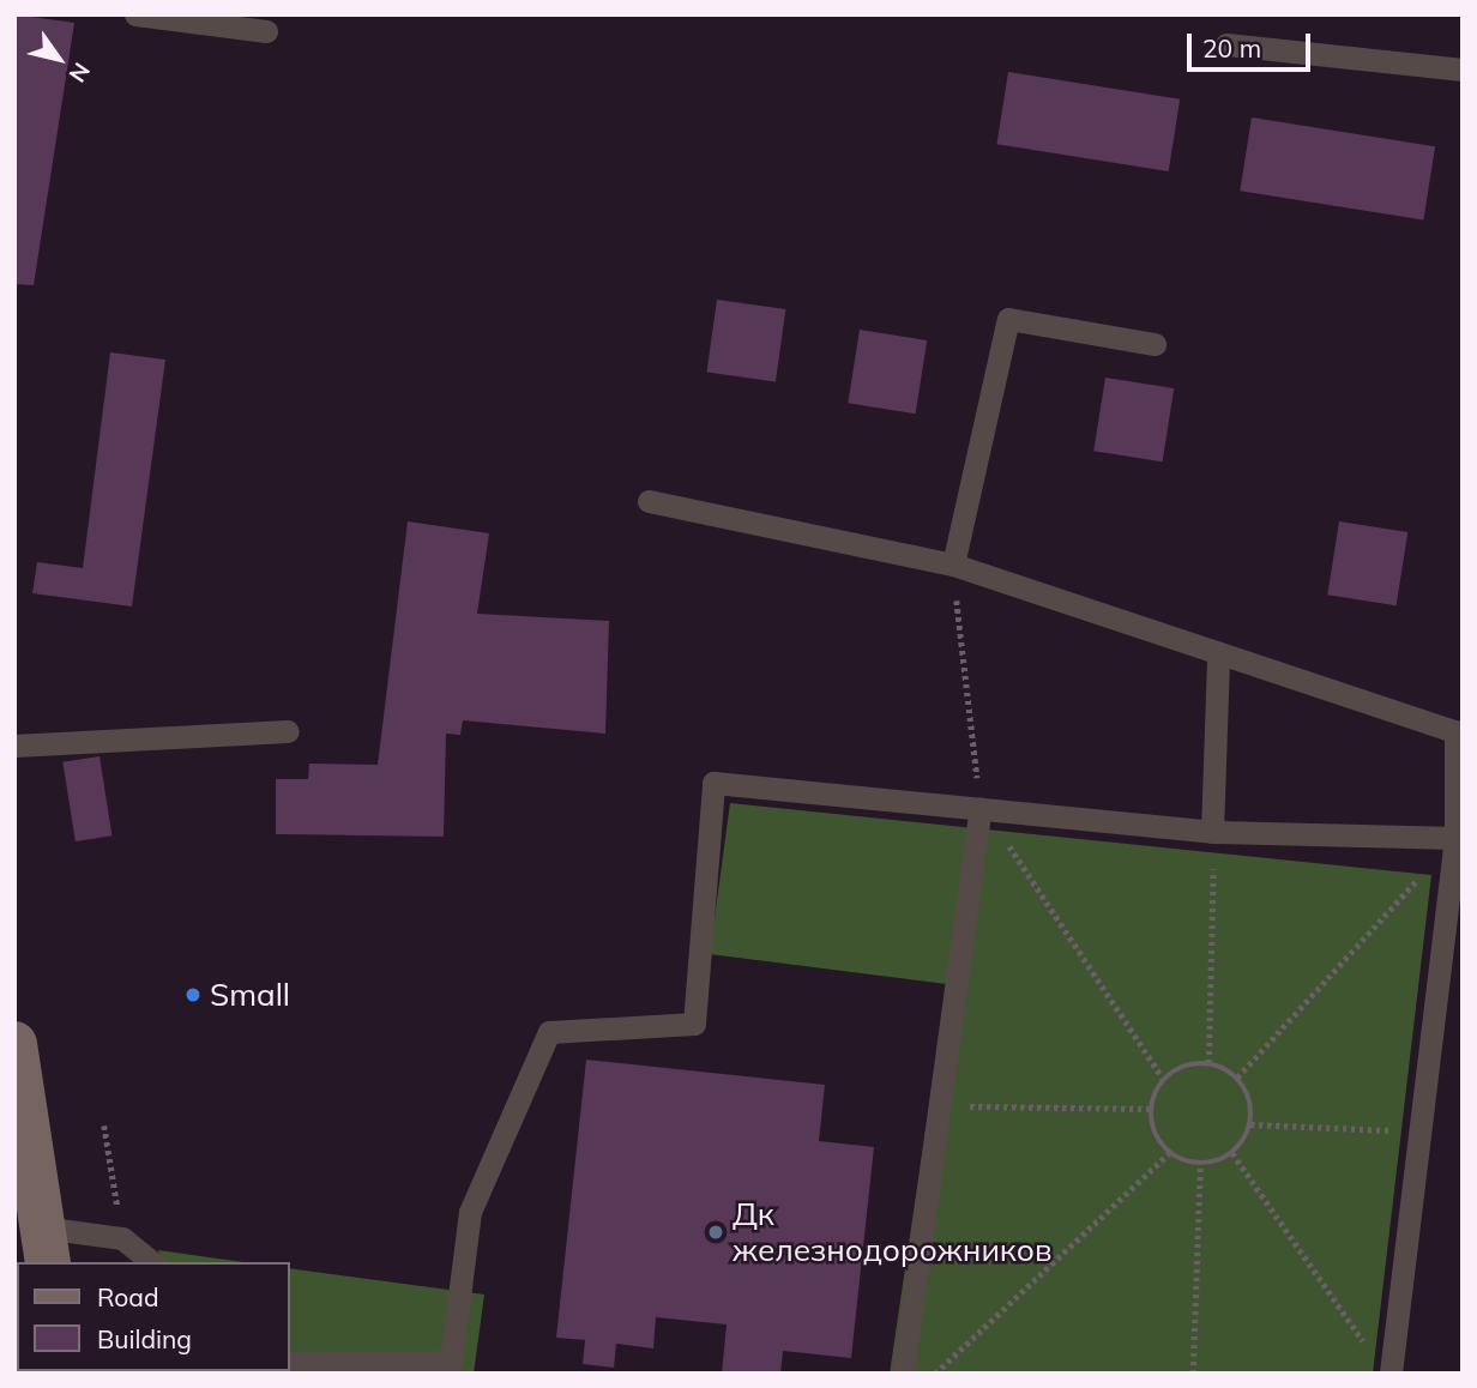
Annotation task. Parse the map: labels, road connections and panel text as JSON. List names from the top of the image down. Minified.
{"places":["Small","Дк железнодорожников"],"legend":["Road","Building"],"scale_bar":"20 m","north":"bottom right"}
